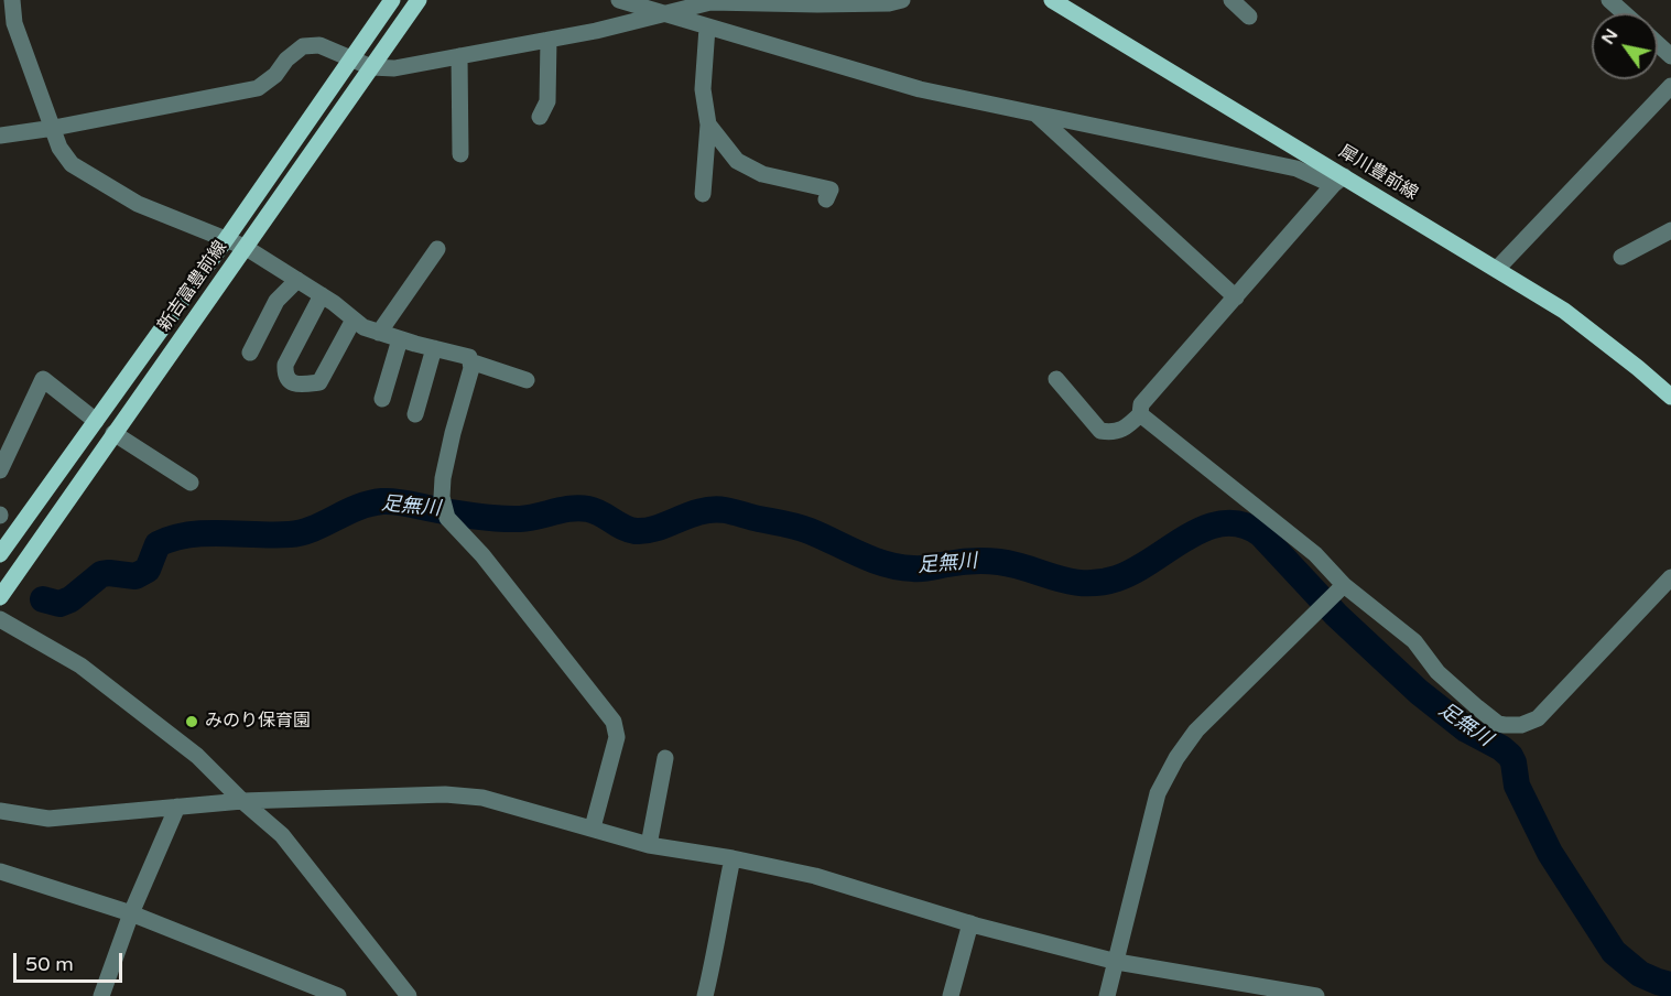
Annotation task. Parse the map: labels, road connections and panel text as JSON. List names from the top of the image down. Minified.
{"streets":{"main road":["犀川豊前線","新吉富豊前線"]},"water":["足無川"],"places":["みのり保育園"],"scale_bar":"50 m","north":"top left"}
